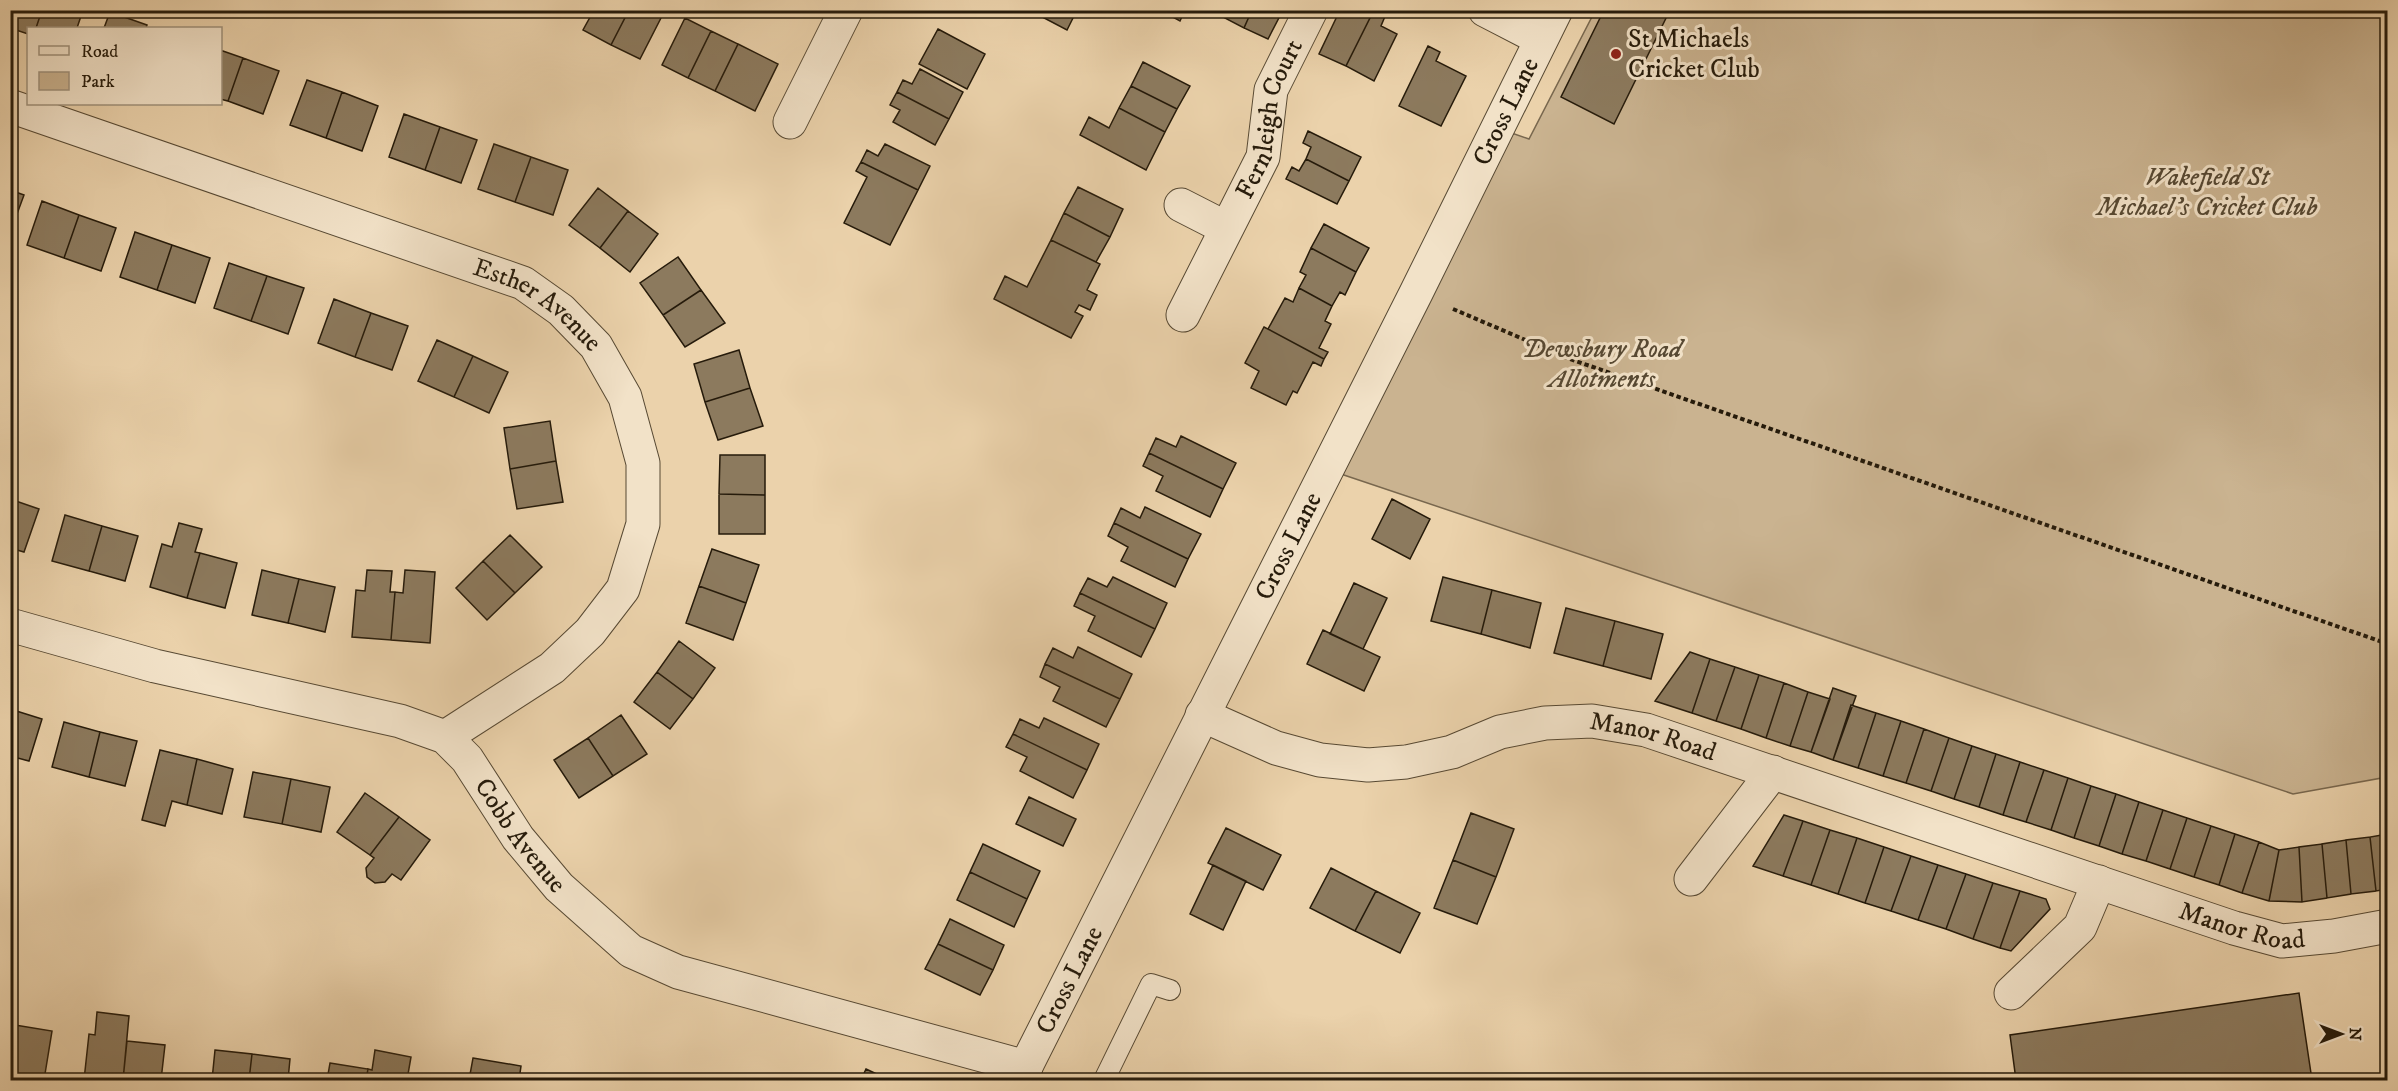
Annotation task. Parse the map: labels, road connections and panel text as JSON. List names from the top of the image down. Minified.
{"streets":{"street":["Cross Lane","Fernleigh Court","Esther Avenue","Manor Road","Cobb Avenue"]},"crossings":[["Cross Lane","Manor Road"],["Cross Lane","Cobb Avenue"],["Esther Avenue","Cobb Avenue"]],"parks":["Wakefield St Michael's Cricket Club","Dewsbury Road Allotments"],"places":["St Michaels Cricket Club"],"legend":["Road","Park"],"north":"right"}
